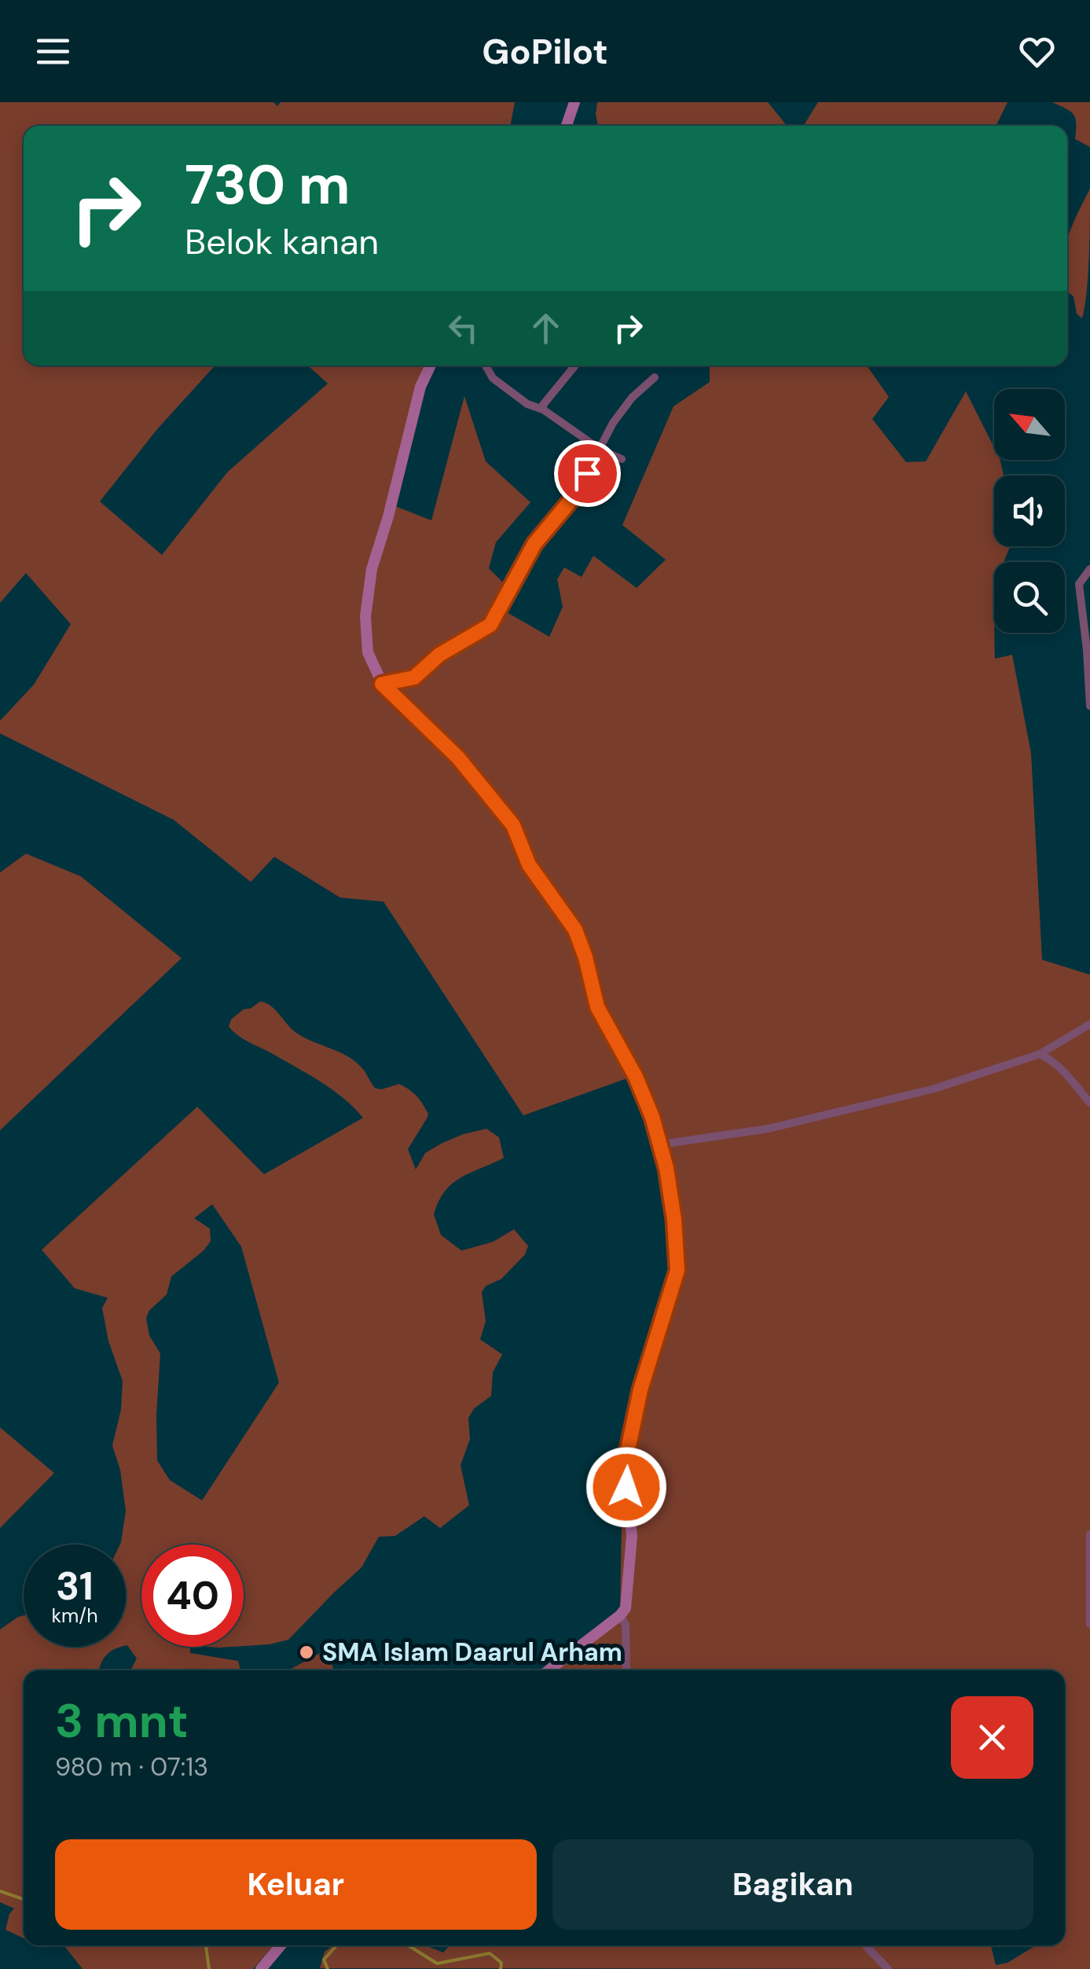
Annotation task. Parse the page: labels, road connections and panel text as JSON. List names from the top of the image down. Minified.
{"places":["SMA Islam Daarul Arham"],"north":"top left","page":{"header":"GoPilot","turn":["730 m","Belok kanan"],"speed":"31 km/h","limit":"40","heading":["3 mnt","980 m · 07:13"],"buttons":["Keluar","Bagikan"]}}
